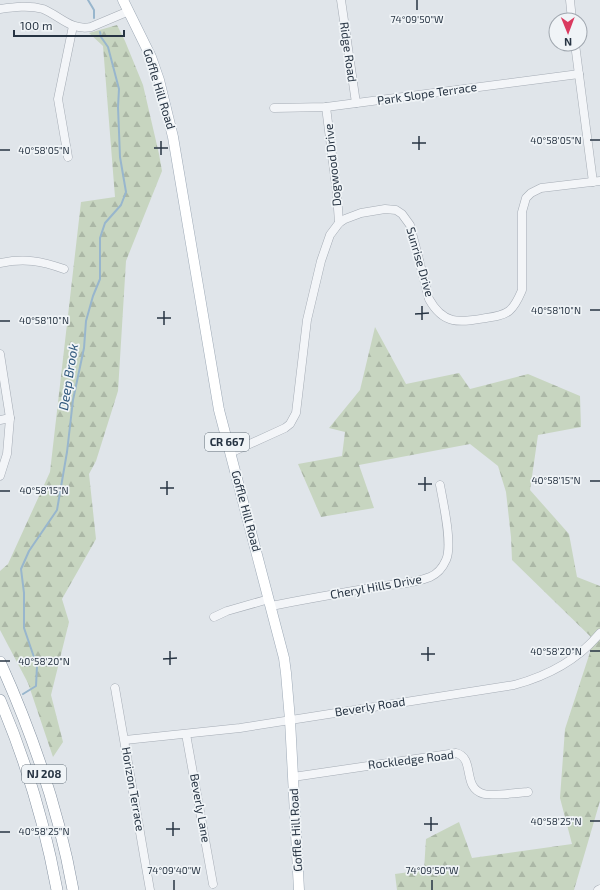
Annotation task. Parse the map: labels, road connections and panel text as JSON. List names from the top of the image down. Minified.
{"streets":{"highway":["NJ 208"],"main road":["Goffle Hill Road","CR 667"],"street":["Ridge Road","Park Slope Terrace","Dogwood Drive","Sunrise Drive","Cheryl Hills Drive","Beverly Road","Rockledge Road","Horizon Terrace","Beverly Lane"]},"crossings":[["Ridge Road","Park Slope Terrace"],["Goffle Hill Road","Cheryl Hills Drive"],["Goffle Hill Road","Beverly Road"],["Goffle Hill Road","Rockledge Road"],["Park Slope Terrace","Dogwood Drive"],["Dogwood Drive","Sunrise Drive"],["Beverly Road","Horizon Terrace"],["Beverly Road","Beverly Lane"]],"water":["Deep Brook"],"scale_bar":"100 m","north":"bottom","coordinates":["74°09'50\"W","40°58'05\"N","40°58'10\"N","40°58'15\"N","40°58'20\"N","40°58'25\"N","74°09'40\"W"]}
